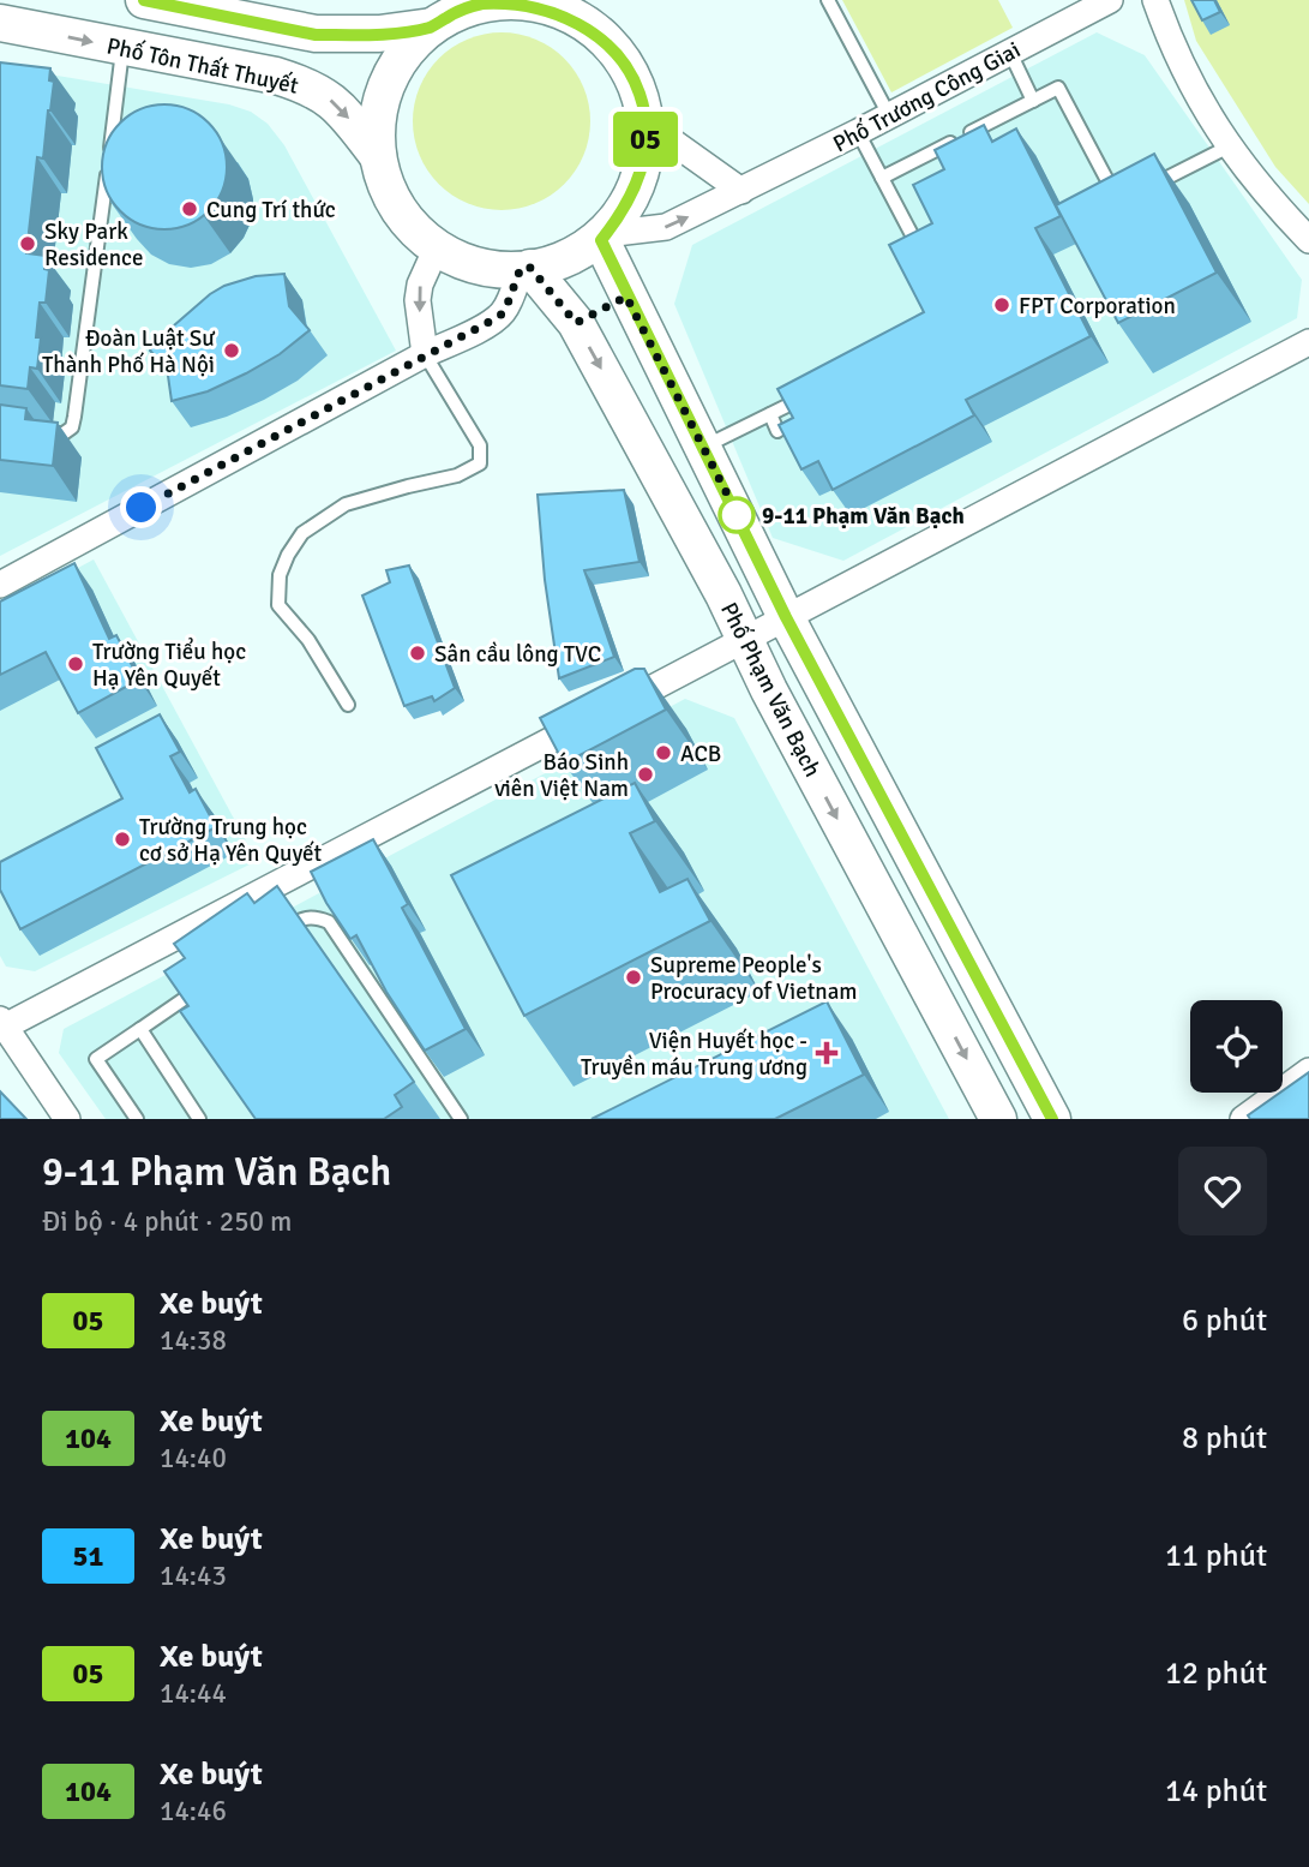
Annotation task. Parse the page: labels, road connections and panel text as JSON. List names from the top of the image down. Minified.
{"streets":{"main road":["Phố Tôn Thất Thuyết","Phố Phạm Văn Bạch"],"street":["Phố Trương Công Giai"]},"crossings":[["Phố Tôn Thất Thuyết","Phố Trương Công Giai"],["Phố Tôn Thất Thuyết","Phố Phạm Văn Bạch"],["Phố Trương Công Giai","Phố Phạm Văn Bạch"]],"places":{"other":["Cung Trí thức","Sky Park Residence","FPT Corporation","Đoàn Luật Sư Thành Phố Hà Nội","9-11 Phạm Văn Bạch","Sân cầu lông TVC","Trường Tiểu học Hạ Yên Quyết","ACB","Báo Sinh viên Việt Nam","Trường Trung học cơ sở Hạ Yên Quyết","Supreme People's Procuracy of Vietnam"],"health":["Viện Huyết học - Truyền máu Trung ương"]},"lines":["bus line 05"],"page":{"on_map":"05","heading":["9-11 Phạm Văn Bạch","Đi bộ · 4 phút · 250 m"],"list":[{"mark":"05","name":"Xe buýt","note":"14:38","value":"6 phút"},{"mark":"104","name":"Xe buýt","note":"14:40","value":"8 phút"},{"mark":"51","name":"Xe buýt","note":"14:43","value":"11 phút"},{"mark":"05","name":"Xe buýt","note":"14:44","value":"12 phút"},{"mark":"104","name":"Xe buýt","note":"14:46","value":"14 phút"}]}}
